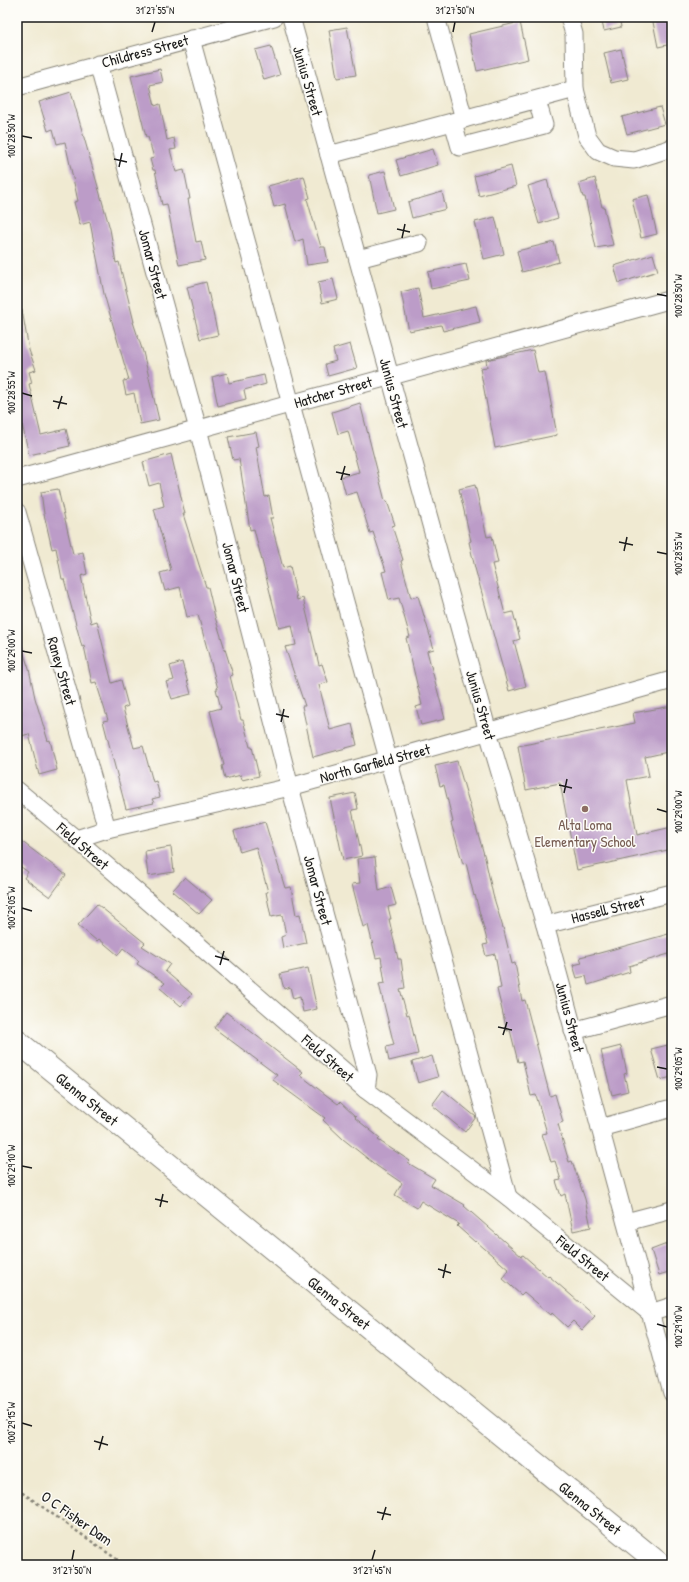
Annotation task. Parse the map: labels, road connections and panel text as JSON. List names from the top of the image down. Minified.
{"streets":{"main road":["Glenna Street"],"street":["Childress Street","Junius Street","Jomar Street","Hatcher Street","Raney Street","North Garfield Street","Field Street","Hassell Street"],"path":["O C Fisher Dam"]},"crossings":[["Childress Street","Jomar Street"],["Junius Street","Hatcher Street"],["Junius Street","North Garfield Street"],["Junius Street","Field Street"],["Junius Street","Hassell Street"],["Jomar Street","Hatcher Street"],["Jomar Street","North Garfield Street"],["Jomar Street","Field Street"],["Raney Street","North Garfield Street"],["North Garfield Street","Field Street"]],"places":["Alta Loma Elementary School"],"coordinates":["31°27'55\"N","31°27'50\"N","100°28'50\"W","100°28'55\"W","100°29'00\"W","100°29'05\"W","100°29'10\"W","100°29'15\"W","31°27'45\"N"]}
